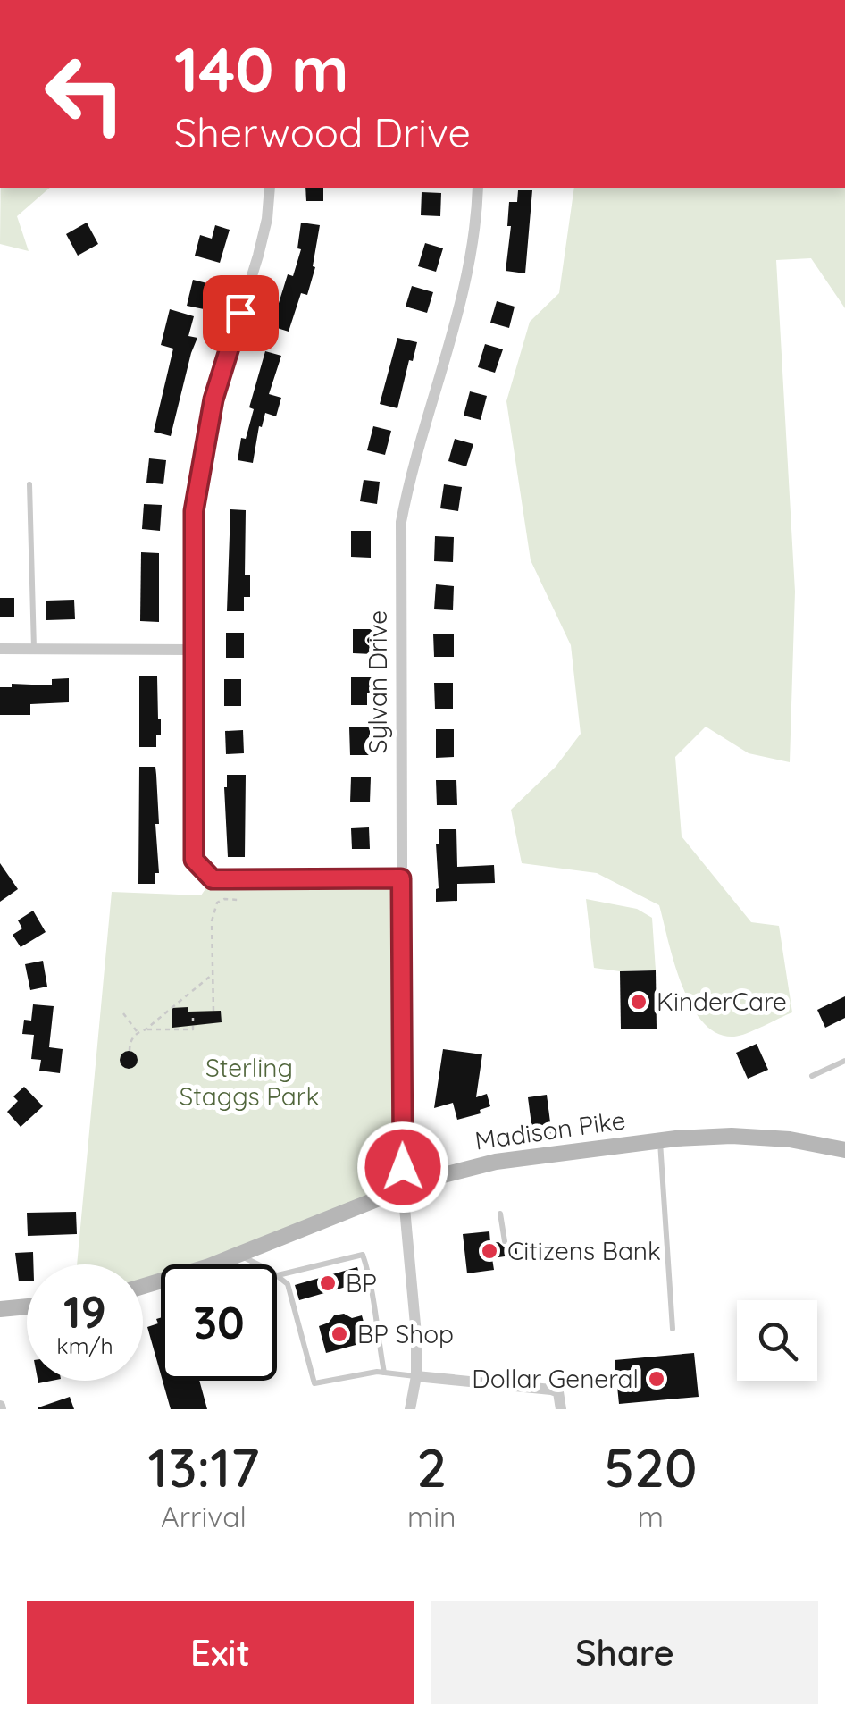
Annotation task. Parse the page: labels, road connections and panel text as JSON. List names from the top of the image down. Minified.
{"streets":{"main road":["Madison Pike"],"street":["Sylvan Drive"]},"crossings":[["Sylvan Drive","Madison Pike"]],"parks":["Sterling Staggs Park"],"places":["KinderCare","Citizens Bank","BP","BP Shop","Dollar General"],"page":{"turn":["140 m","Sherwood Drive"],"speed":"19 km/h","limit":"30","eta":["13:17","Arrival","2","min","520","m"],"buttons":["Exit","Share"]}}
